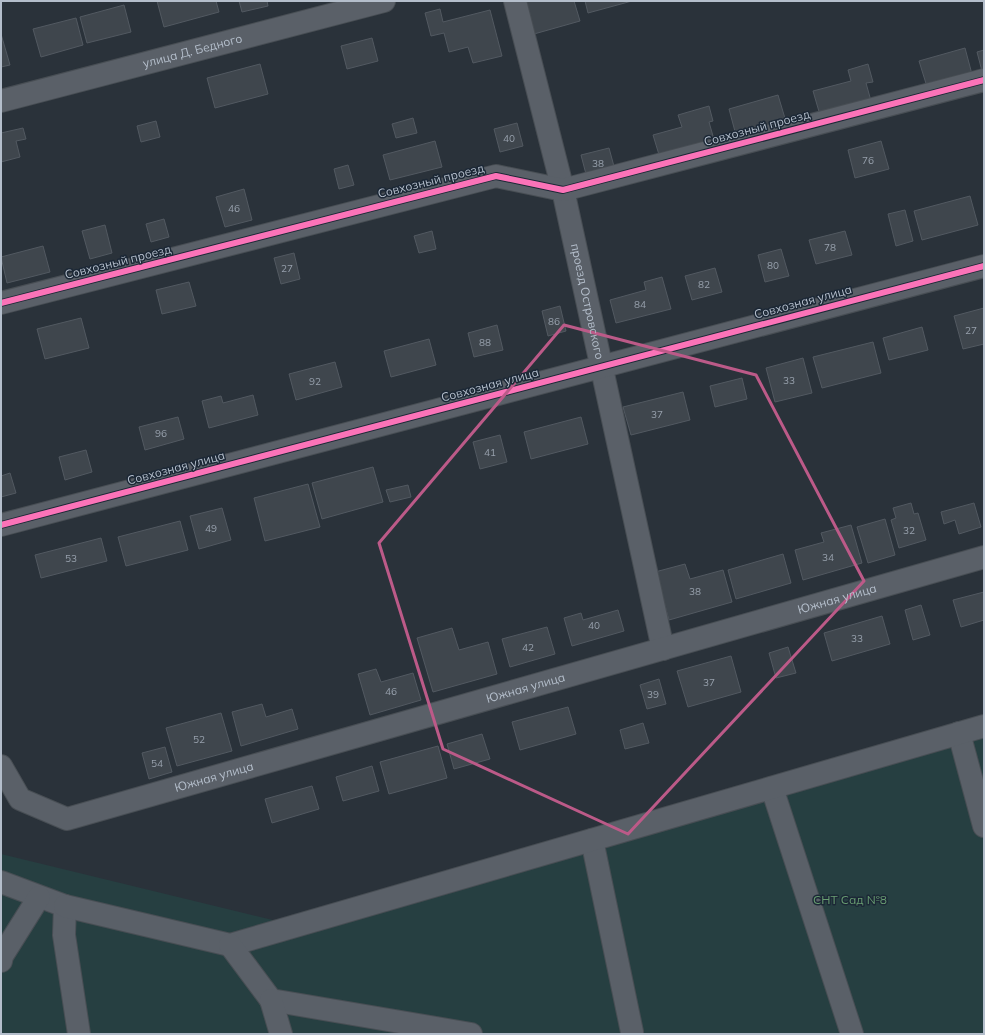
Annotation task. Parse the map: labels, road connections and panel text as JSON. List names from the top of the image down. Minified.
{"streets":{"street":["улица Д. Бедного","Совхозный проезд","проезд Островского","Совхозная улица","Южная улица"]},"crossings":[["Совхозный проезд","проезд Островского"],["проезд Островского","Совхозная улица"],["проезд Островского","Южная улица"]],"parks":["СНТ Сад №8"],"house_numbers":["40","76","38","46","78","80","27","82","84","86","27","88","33","92","37","96","41","49","32","34","53","38","40","33","42","37","46","39","52","54"]}
